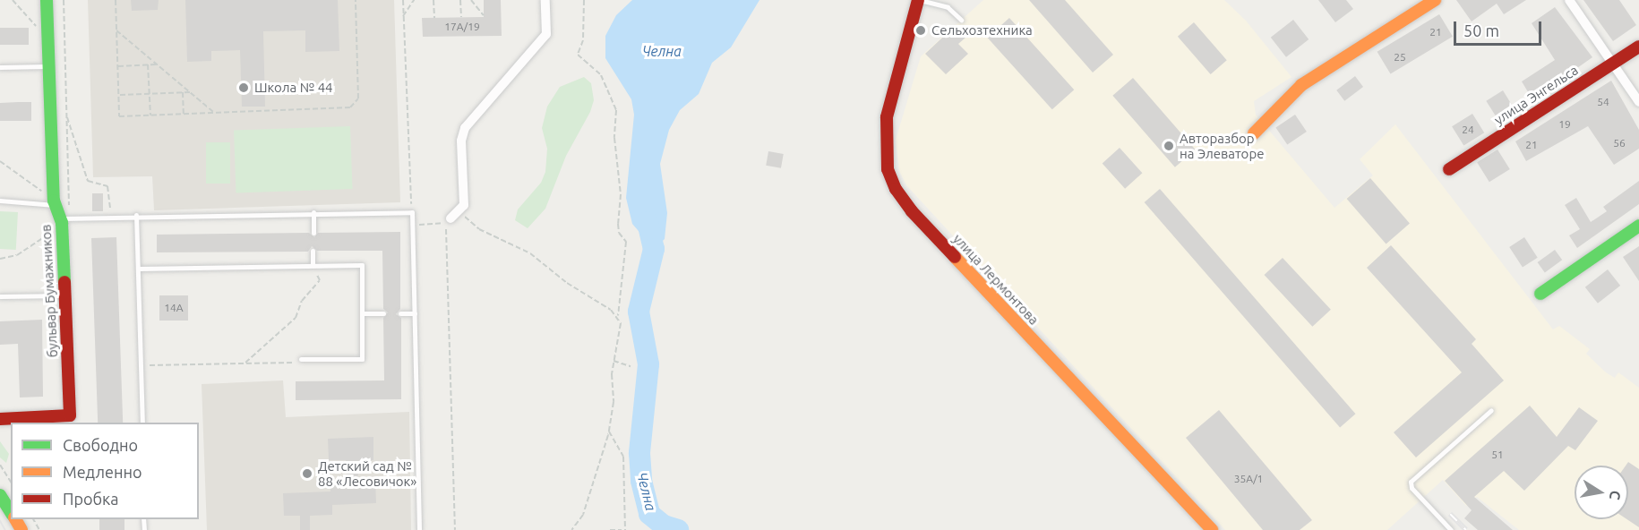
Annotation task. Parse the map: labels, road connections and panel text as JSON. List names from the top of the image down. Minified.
{"streets":{"street":["улица Энгельса","улица Лермонтова","бульвар Бумажников"]},"water":["Челна"],"places":["Сельхозтехника","Школа № 44","Авторазбор на Элеваторе","Детский сад № 88 «Лесовичок»"],"house_numbers":["17А/19","21","25","54","19","24","56","21","14А","51","35А/1"],"legend":["Свободно","Медленно","Пробка"],"scale_bar":"50 m","north":"right"}
